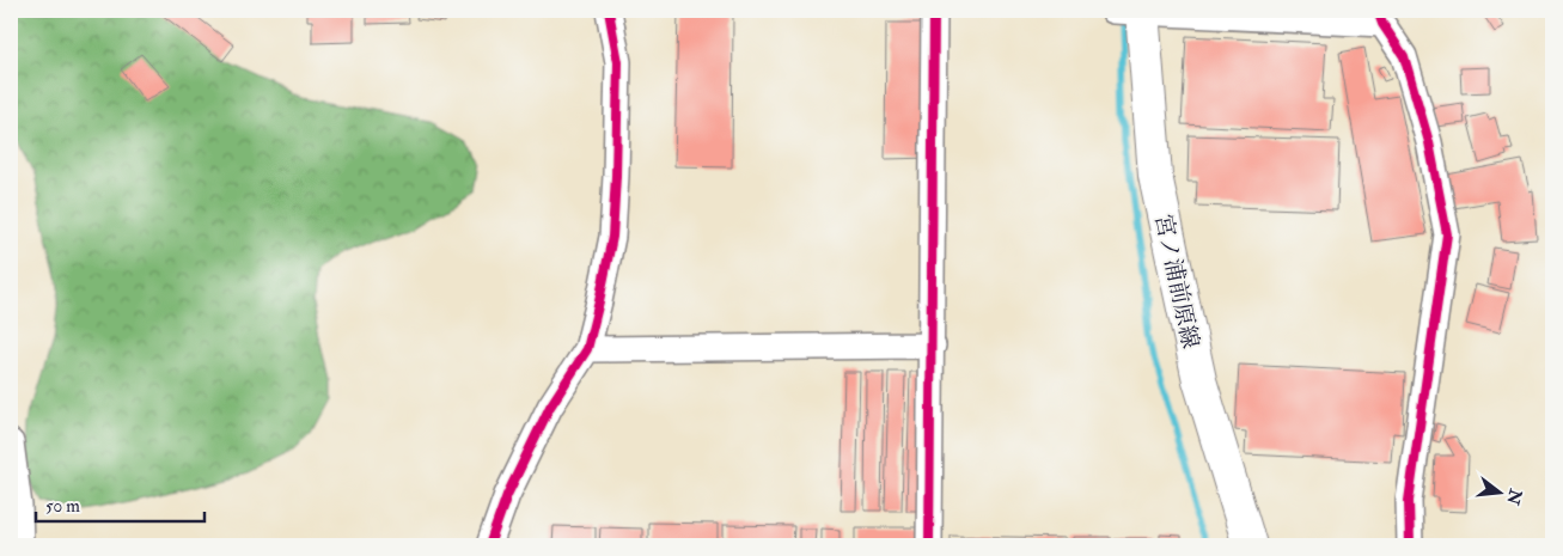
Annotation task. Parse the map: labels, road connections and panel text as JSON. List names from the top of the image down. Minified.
{"streets":{"main road":["宮ノ浦前原線"]},"scale_bar":"50 m","north":"right"}
